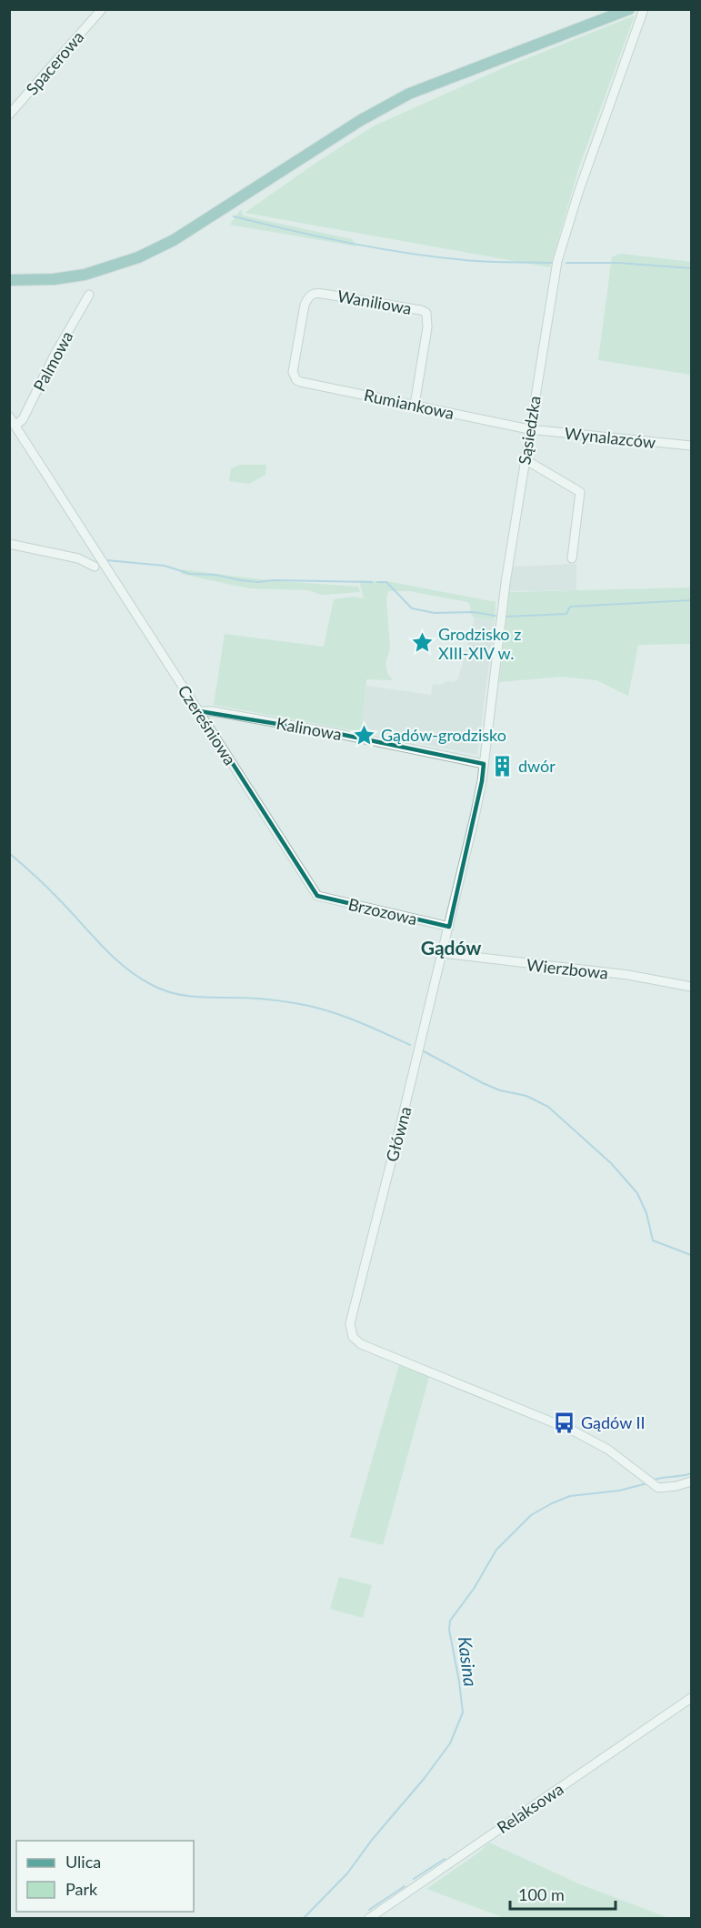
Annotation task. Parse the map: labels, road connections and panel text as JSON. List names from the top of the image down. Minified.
{"streets":{"street":["Spacerowa","Waniliowa","Palmowa","Rumiankowa","Sąsiedzka","Wynalazców","Czereśniowa","Kalinowa","Brzozowa","Wierzbowa","Główna","Relaksowa"]},"crossings":[["Waniliowa","Rumiankowa"],["Palmowa","Czereśniowa"],["Rumiankowa","Sąsiedzka"],["Rumiankowa","Wynalazców"],["Sąsiedzka","Wynalazców"],["Sąsiedzka","Główna"],["Czereśniowa","Kalinowa"],["Czereśniowa","Brzozowa"],["Kalinowa","Główna"],["Brzozowa","Główna"],["Wierzbowa","Główna"]],"districts":["Gądów"],"water":["Kasina"],"places":{"place":["Grodzisko z XIII-XIV w.","Gądów-grodzisko"],"building":["dwór"],"bus stop":["Gądów II"]},"legend":["Ulica","Park"],"scale_bar":"100 m"}
